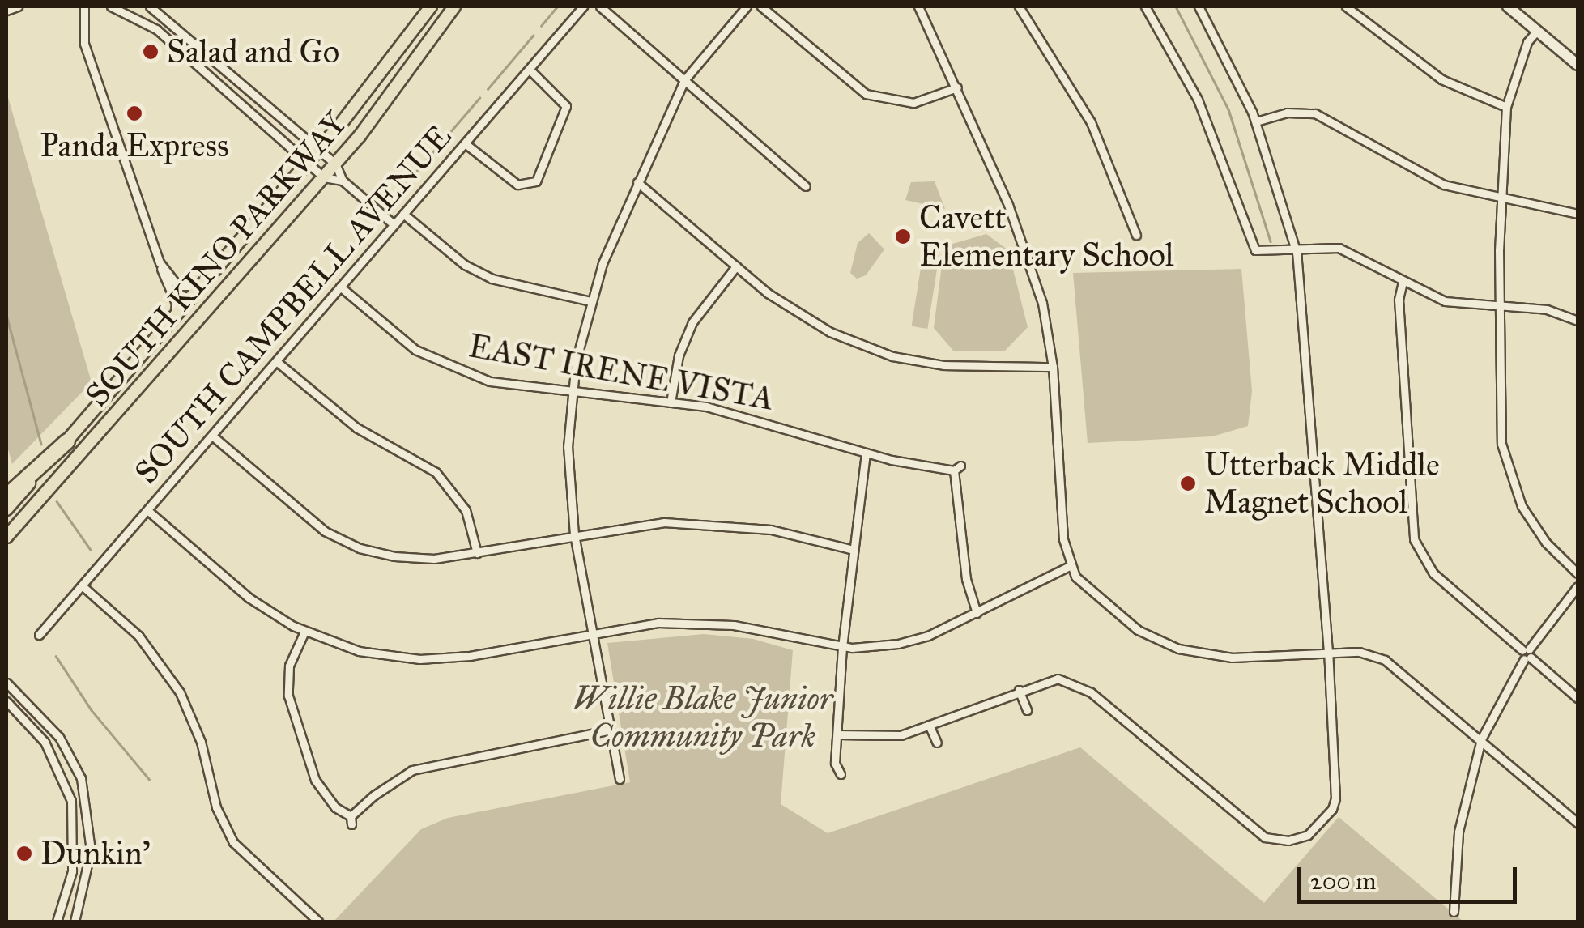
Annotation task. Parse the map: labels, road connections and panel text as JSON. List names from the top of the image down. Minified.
{"streets":{"main road":["SOUTH KINO PARKWAY"],"street":["SOUTH CAMPBELL AVENUE","EAST IRENE VISTA"]},"crossings":[["SOUTH CAMPBELL AVENUE","EAST IRENE VISTA"]],"parks":["Willie Blake Junior Community Park"],"places":["Salad and Go","Panda Express","Cavett Elementary School","Utterback Middle Magnet School","Dunkin'"],"scale_bar":"200 m"}
